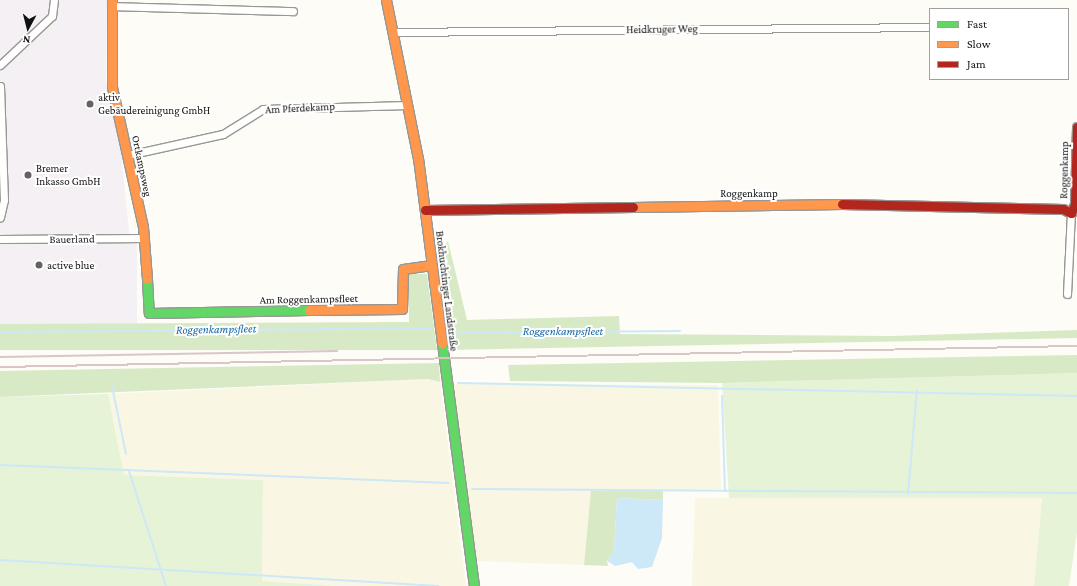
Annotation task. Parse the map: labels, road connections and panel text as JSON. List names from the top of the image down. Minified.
{"streets":{"street":["Heidkruger Weg","Am Pferdekamp","Ortkampsweg","Roggenkamp","Bauerland","Brokhuchtinger Landstraße","Am Roggenkampsfleet"]},"crossings":[["Heidkruger Weg","Brokhuchtinger Landstraße"],["Am Pferdekamp","Ortkampsweg"],["Am Pferdekamp","Brokhuchtinger Landstraße"],["Ortkampsweg","Bauerland"],["Ortkampsweg","Am Roggenkampsfleet"],["Roggenkamp","Brokhuchtinger Landstraße"],["Brokhuchtinger Landstraße","Am Roggenkampsfleet"]],"water":["Roggenkampsfleet"],"places":["aktiv Gebäudereinigung GmbH","Bremer Inkasso GmbH","active blue"],"legend":["Fast","Slow","Jam"],"north":"bottom"}
